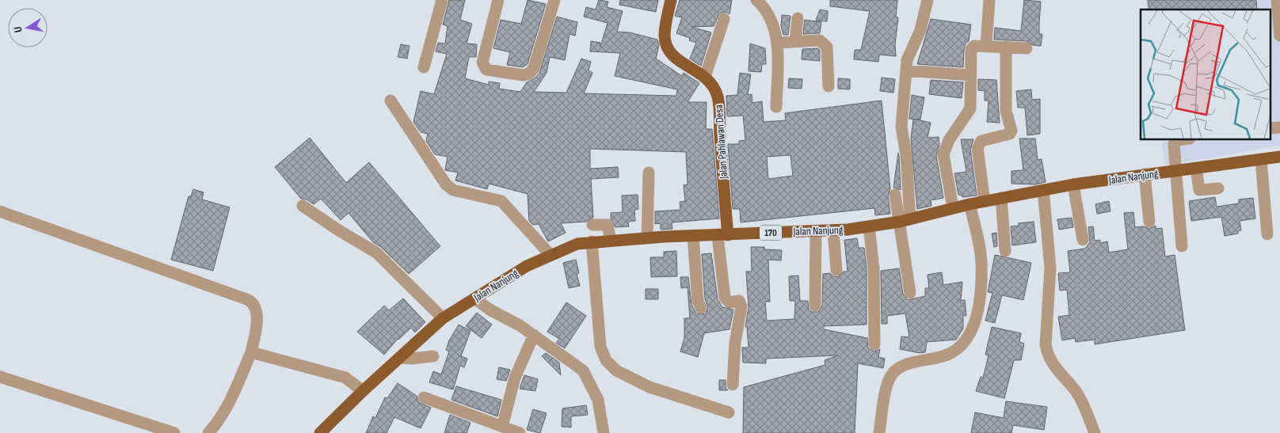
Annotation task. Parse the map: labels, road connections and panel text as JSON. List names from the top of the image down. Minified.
{"streets":{"main road":["Jalan Pahlawan Desa","Jalan Nanjung","170"]},"crossings":[["Jalan Pahlawan Desa","Jalan Nanjung"]],"north":"left"}
